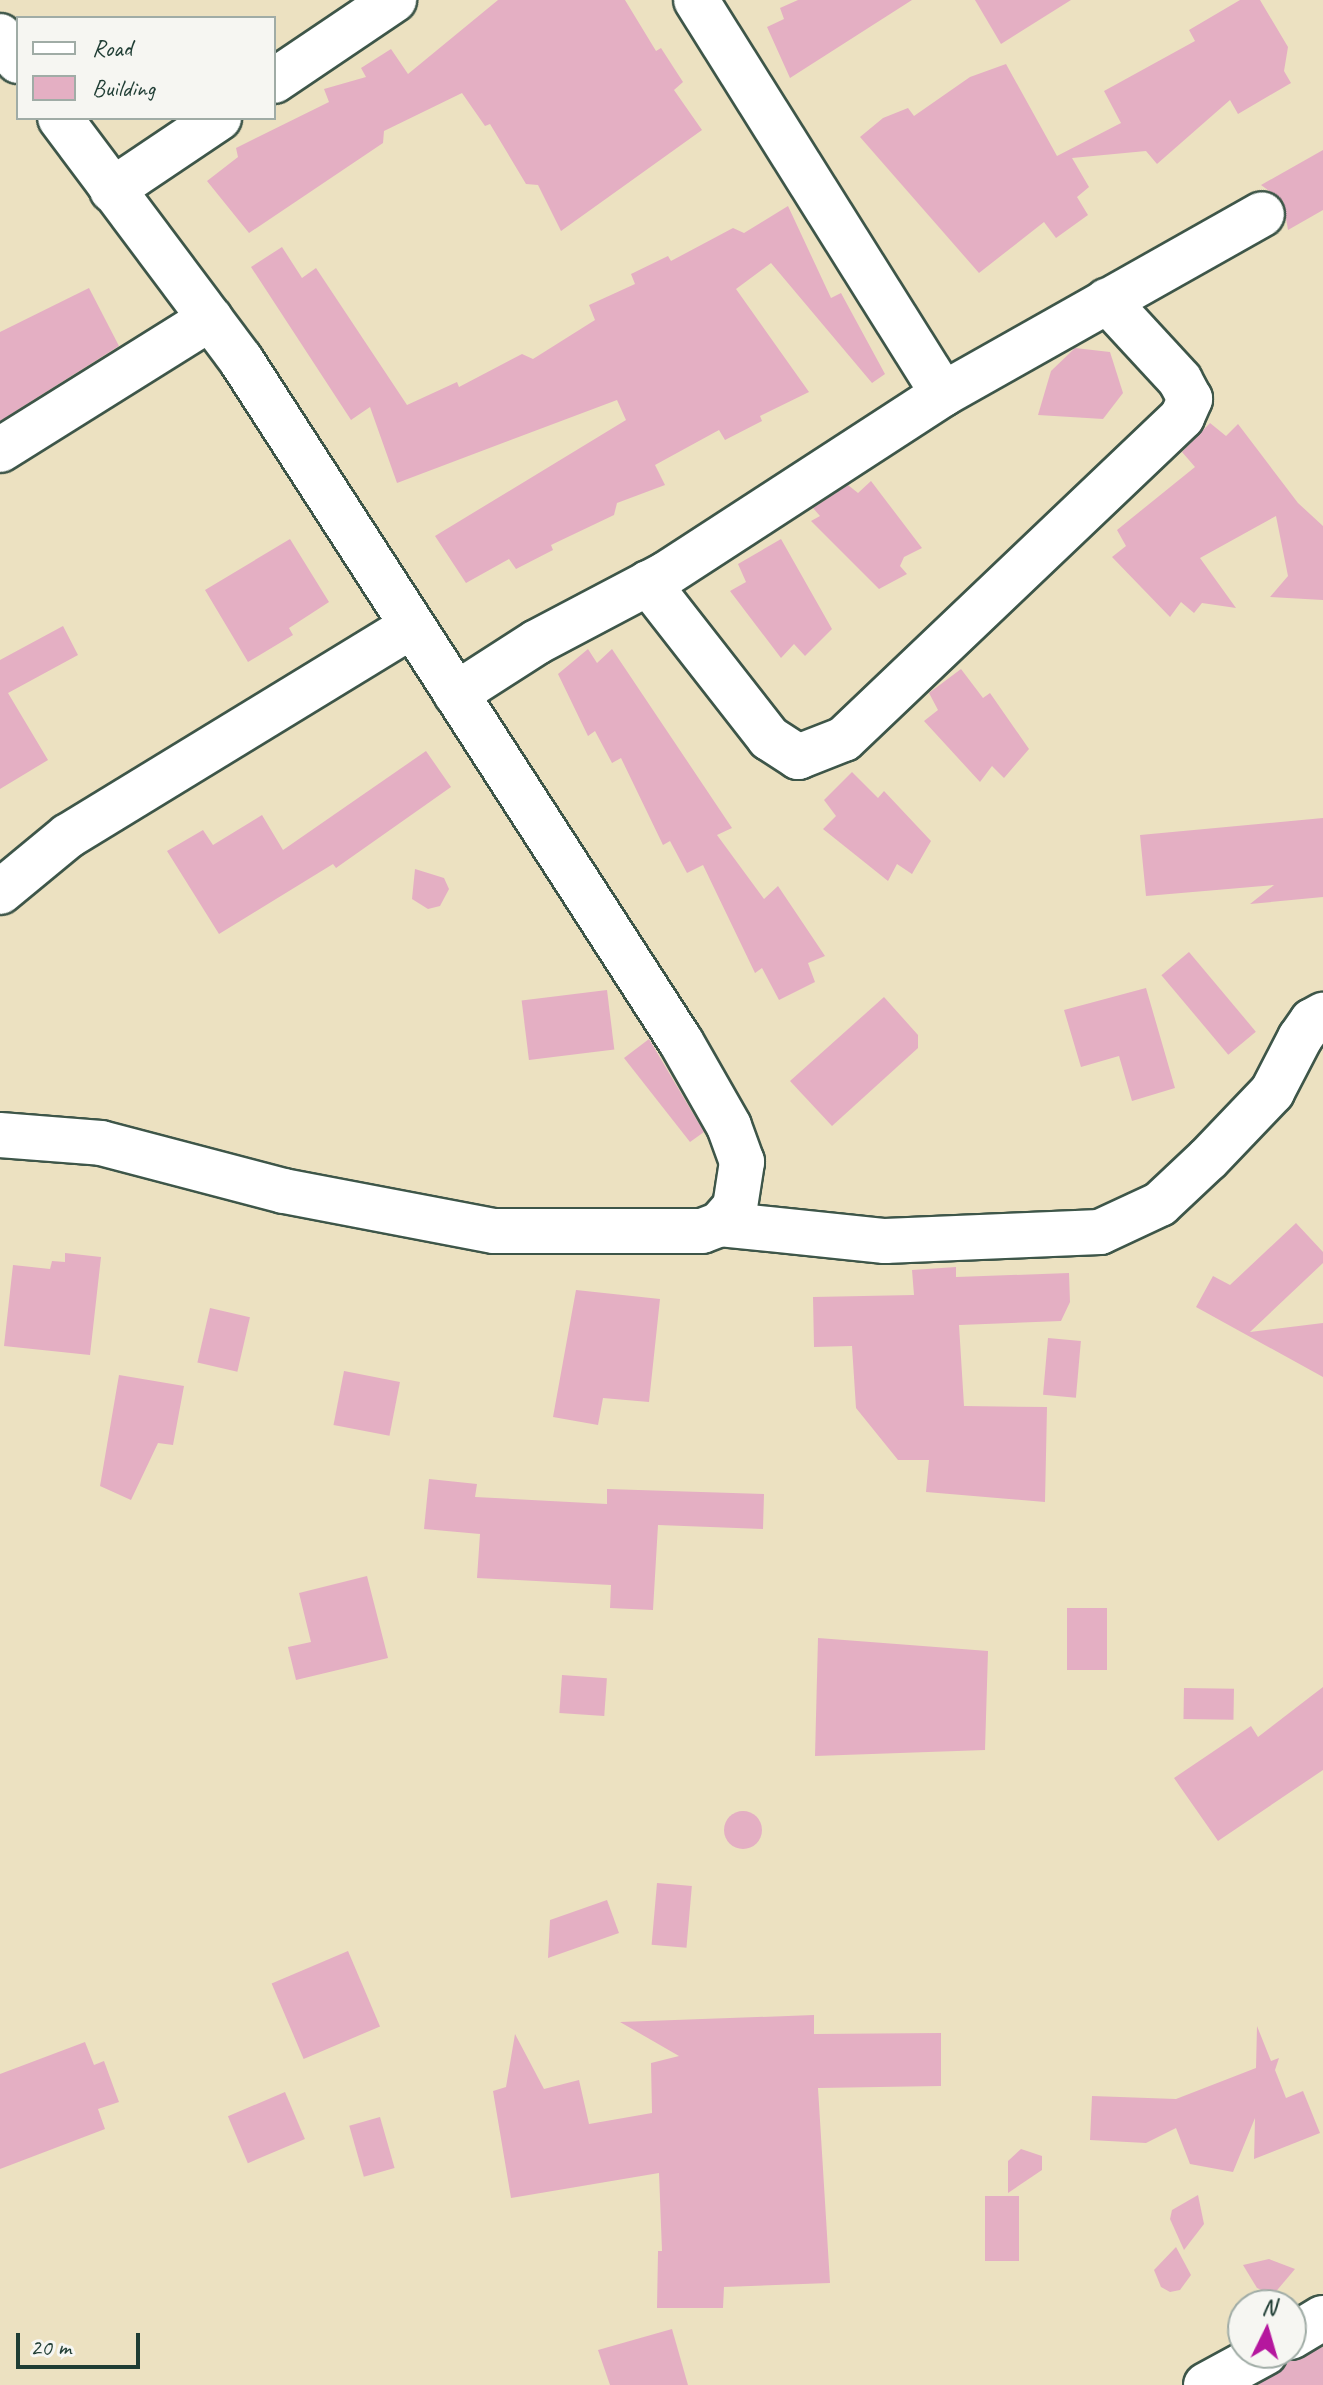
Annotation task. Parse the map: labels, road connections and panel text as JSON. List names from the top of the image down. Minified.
{"legend":["Road","Building"],"scale_bar":"20 m","north":"top"}
